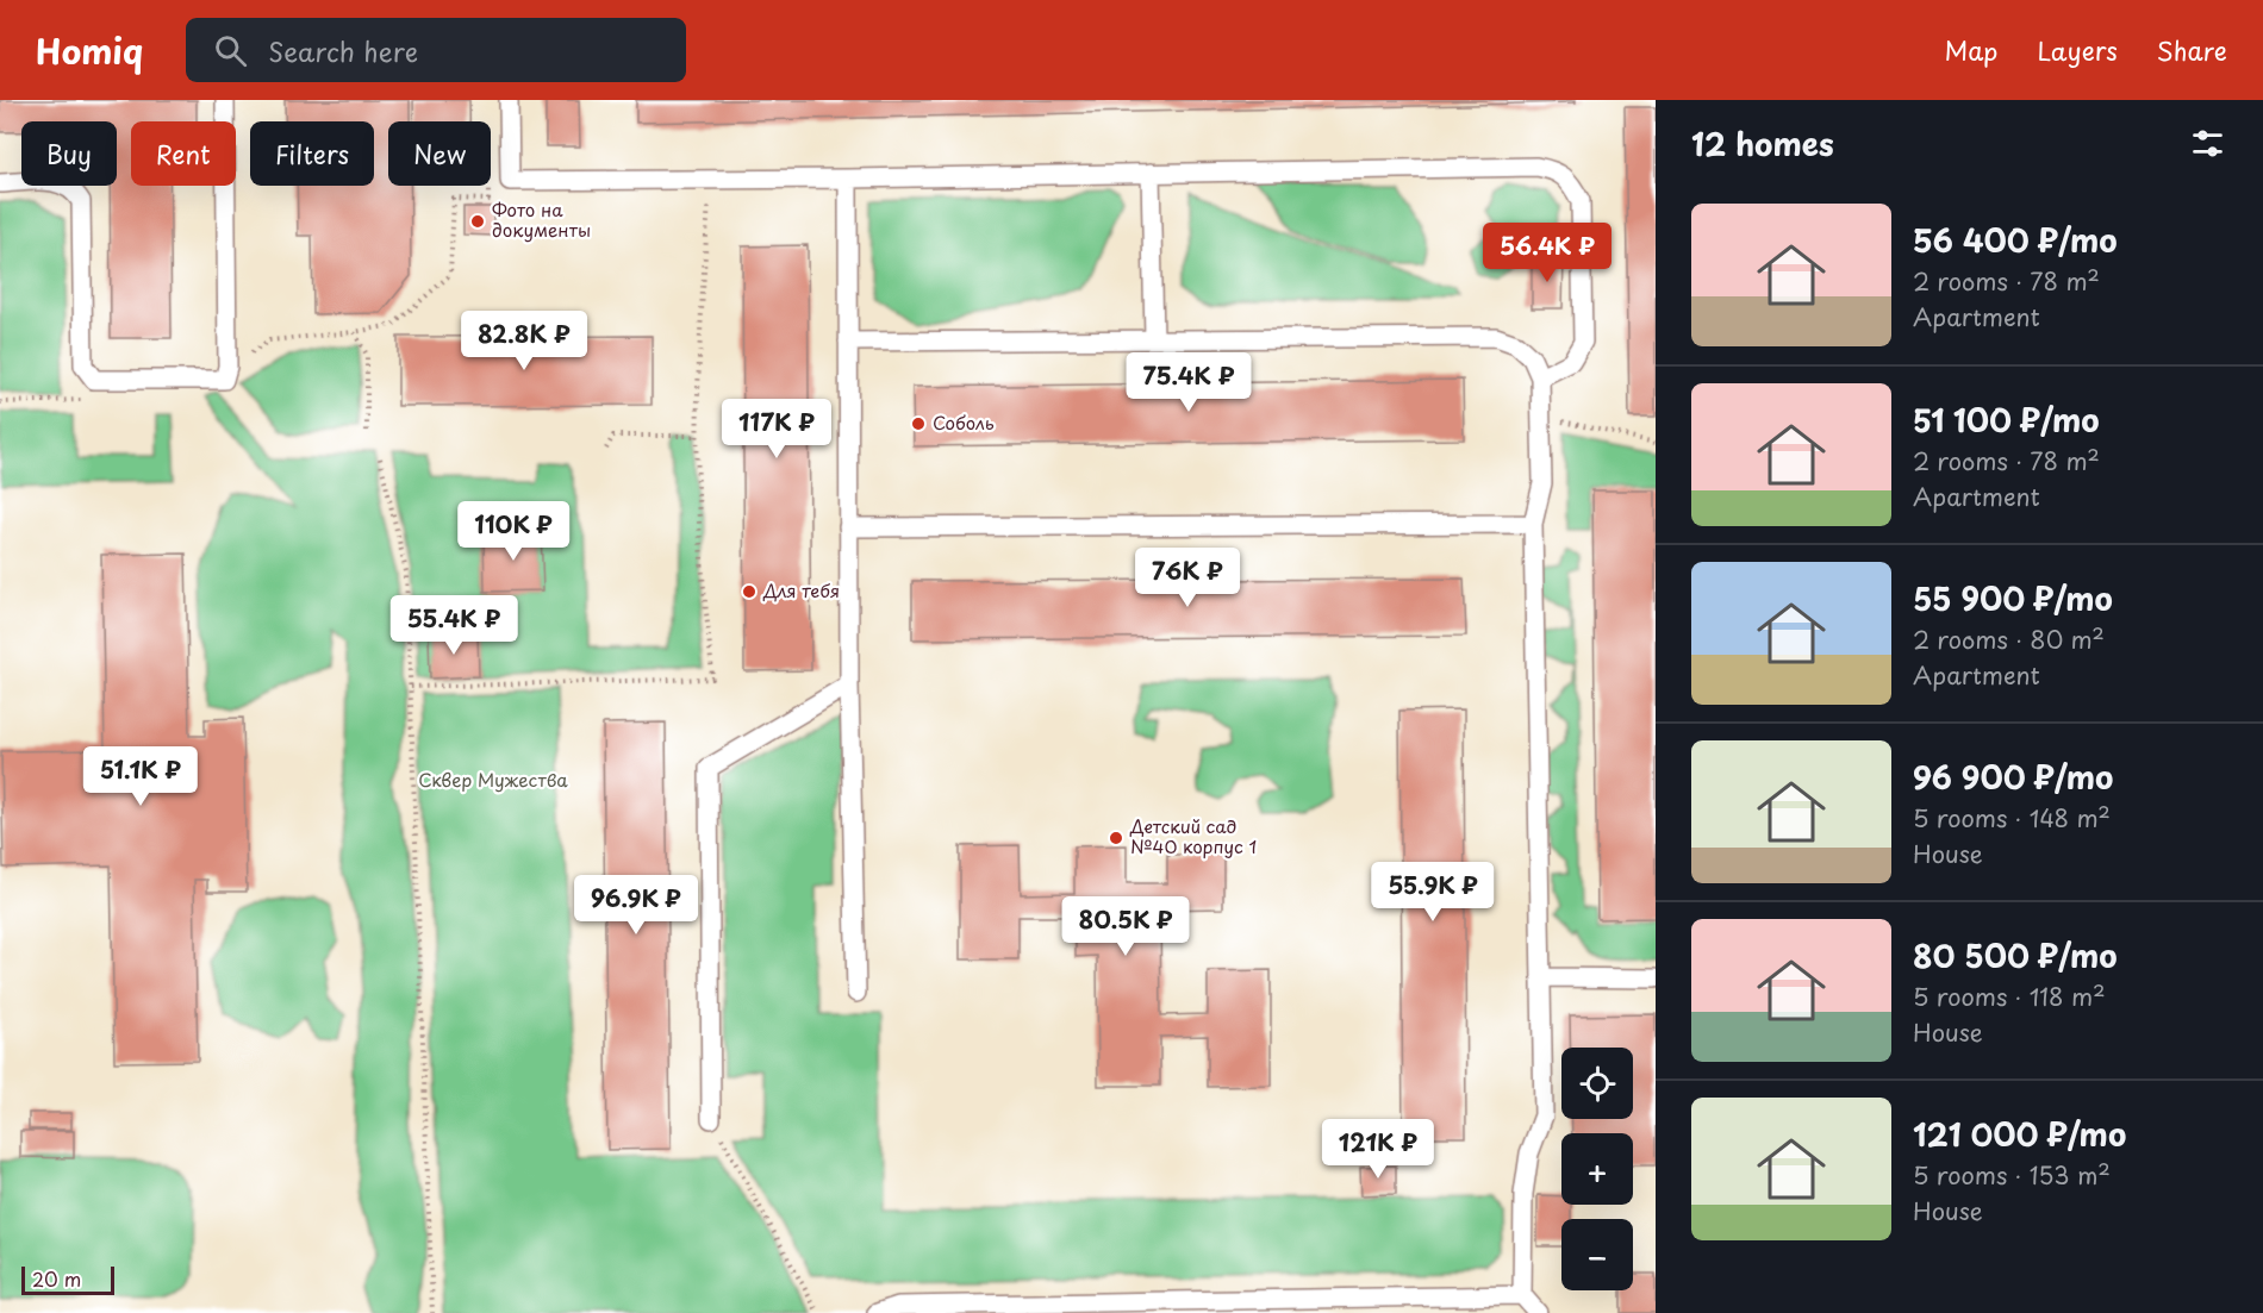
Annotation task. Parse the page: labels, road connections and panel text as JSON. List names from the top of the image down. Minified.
{"parks":["Сквер Мужества"],"places":["Фото на документы","Соболь","Для тебя","Детский сад №40 корпус 1"],"scale_bar":"20 m","page":{"header":"Homiq","search":"Search here","nav":["Map","Layers","Share"],"heading":"12 homes","chip":["Buy","Rent","Filters","New"],"list":[{"name":"56 400 ₽/mo","note":"2 rooms · 78 m² · Apartment"},{"name":"51 100 ₽/mo","note":"2 rooms · 78 m² · Apartment"},{"name":"55 900 ₽/mo","note":"2 rooms · 80 m² · Apartment"},{"name":"96 900 ₽/mo","note":"5 rooms · 148 m² · House"},{"name":"80 500 ₽/mo","note":"5 rooms · 118 m² · House"},{"name":"121 000 ₽/mo","note":"5 rooms · 153 m² · House"}],"price":["56.4K ₽","82.8K ₽","75.4K ₽","117K ₽","110K ₽","76K ₽","55.4K ₽","51.1K ₽","55.9K ₽","96.9K ₽","80.5K ₽","121K ₽"],"map_buttons":["+","−"],"scale":"20 m"}}
